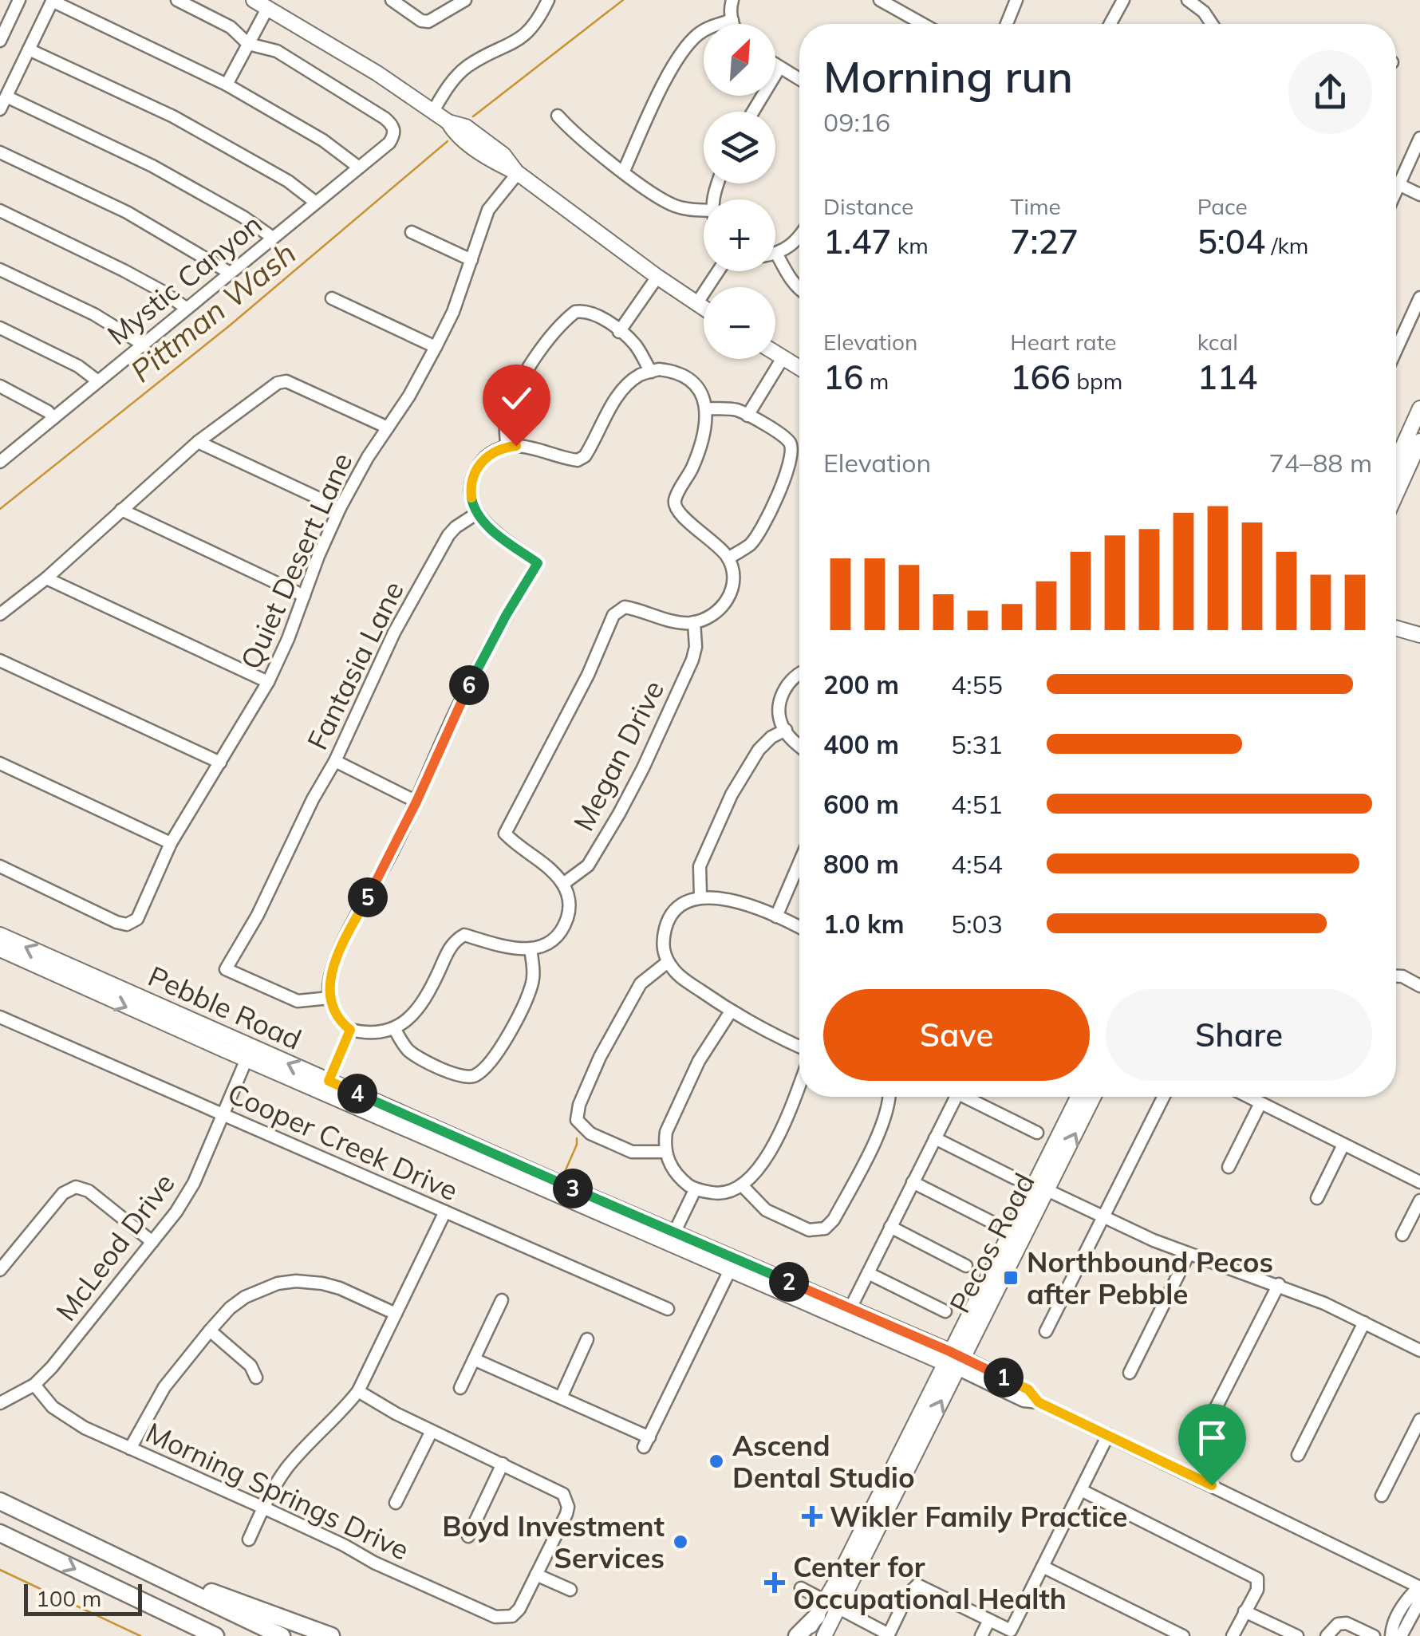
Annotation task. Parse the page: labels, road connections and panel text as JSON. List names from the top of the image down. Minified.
{"streets":{"main road":["Pebble Road","Pecos Road"],"street":["Mystic Canyon","Quiet Desert Lane","Fantasia Lane","Megan Drive","Cooper Creek Drive","McLeod Drive","Morning Springs Drive"]},"crossings":[["Pebble Road","McLeod Drive"],["Cooper Creek Drive","McLeod Drive"],["McLeod Drive","Morning Springs Drive"]],"water":["Pittman Wash"],"places":{"transit":["Northbound Pecos after Pebble"],"other":["Ascend Dental Studio","Boyd Investment Services"],"health":["Wikler Family Practice","Center for Occupational Health"]},"scale_bar":"100 m","north":"top right","page":{"map_buttons":["+","−"],"heading":["Morning run","09:16"],"stats":[["Distance","1.47 km"],["Time","7:27"],["Pace","5:04 /km"],["Elevation","16 m"],["Heart rate","166 bpm"],["kcal","114"]],"chart":["Elevation","74–88 m"],"list":[{"name":"200 m","note":"4:55"},{"name":"400 m","note":"5:31"},{"name":"600 m","note":"4:51"},{"name":"800 m","note":"4:54"},{"name":"1.0 km","note":"5:03"}],"pins":["6","5","4","3","2","1"],"buttons":["Save","Share"],"scale":"100 m"}}
